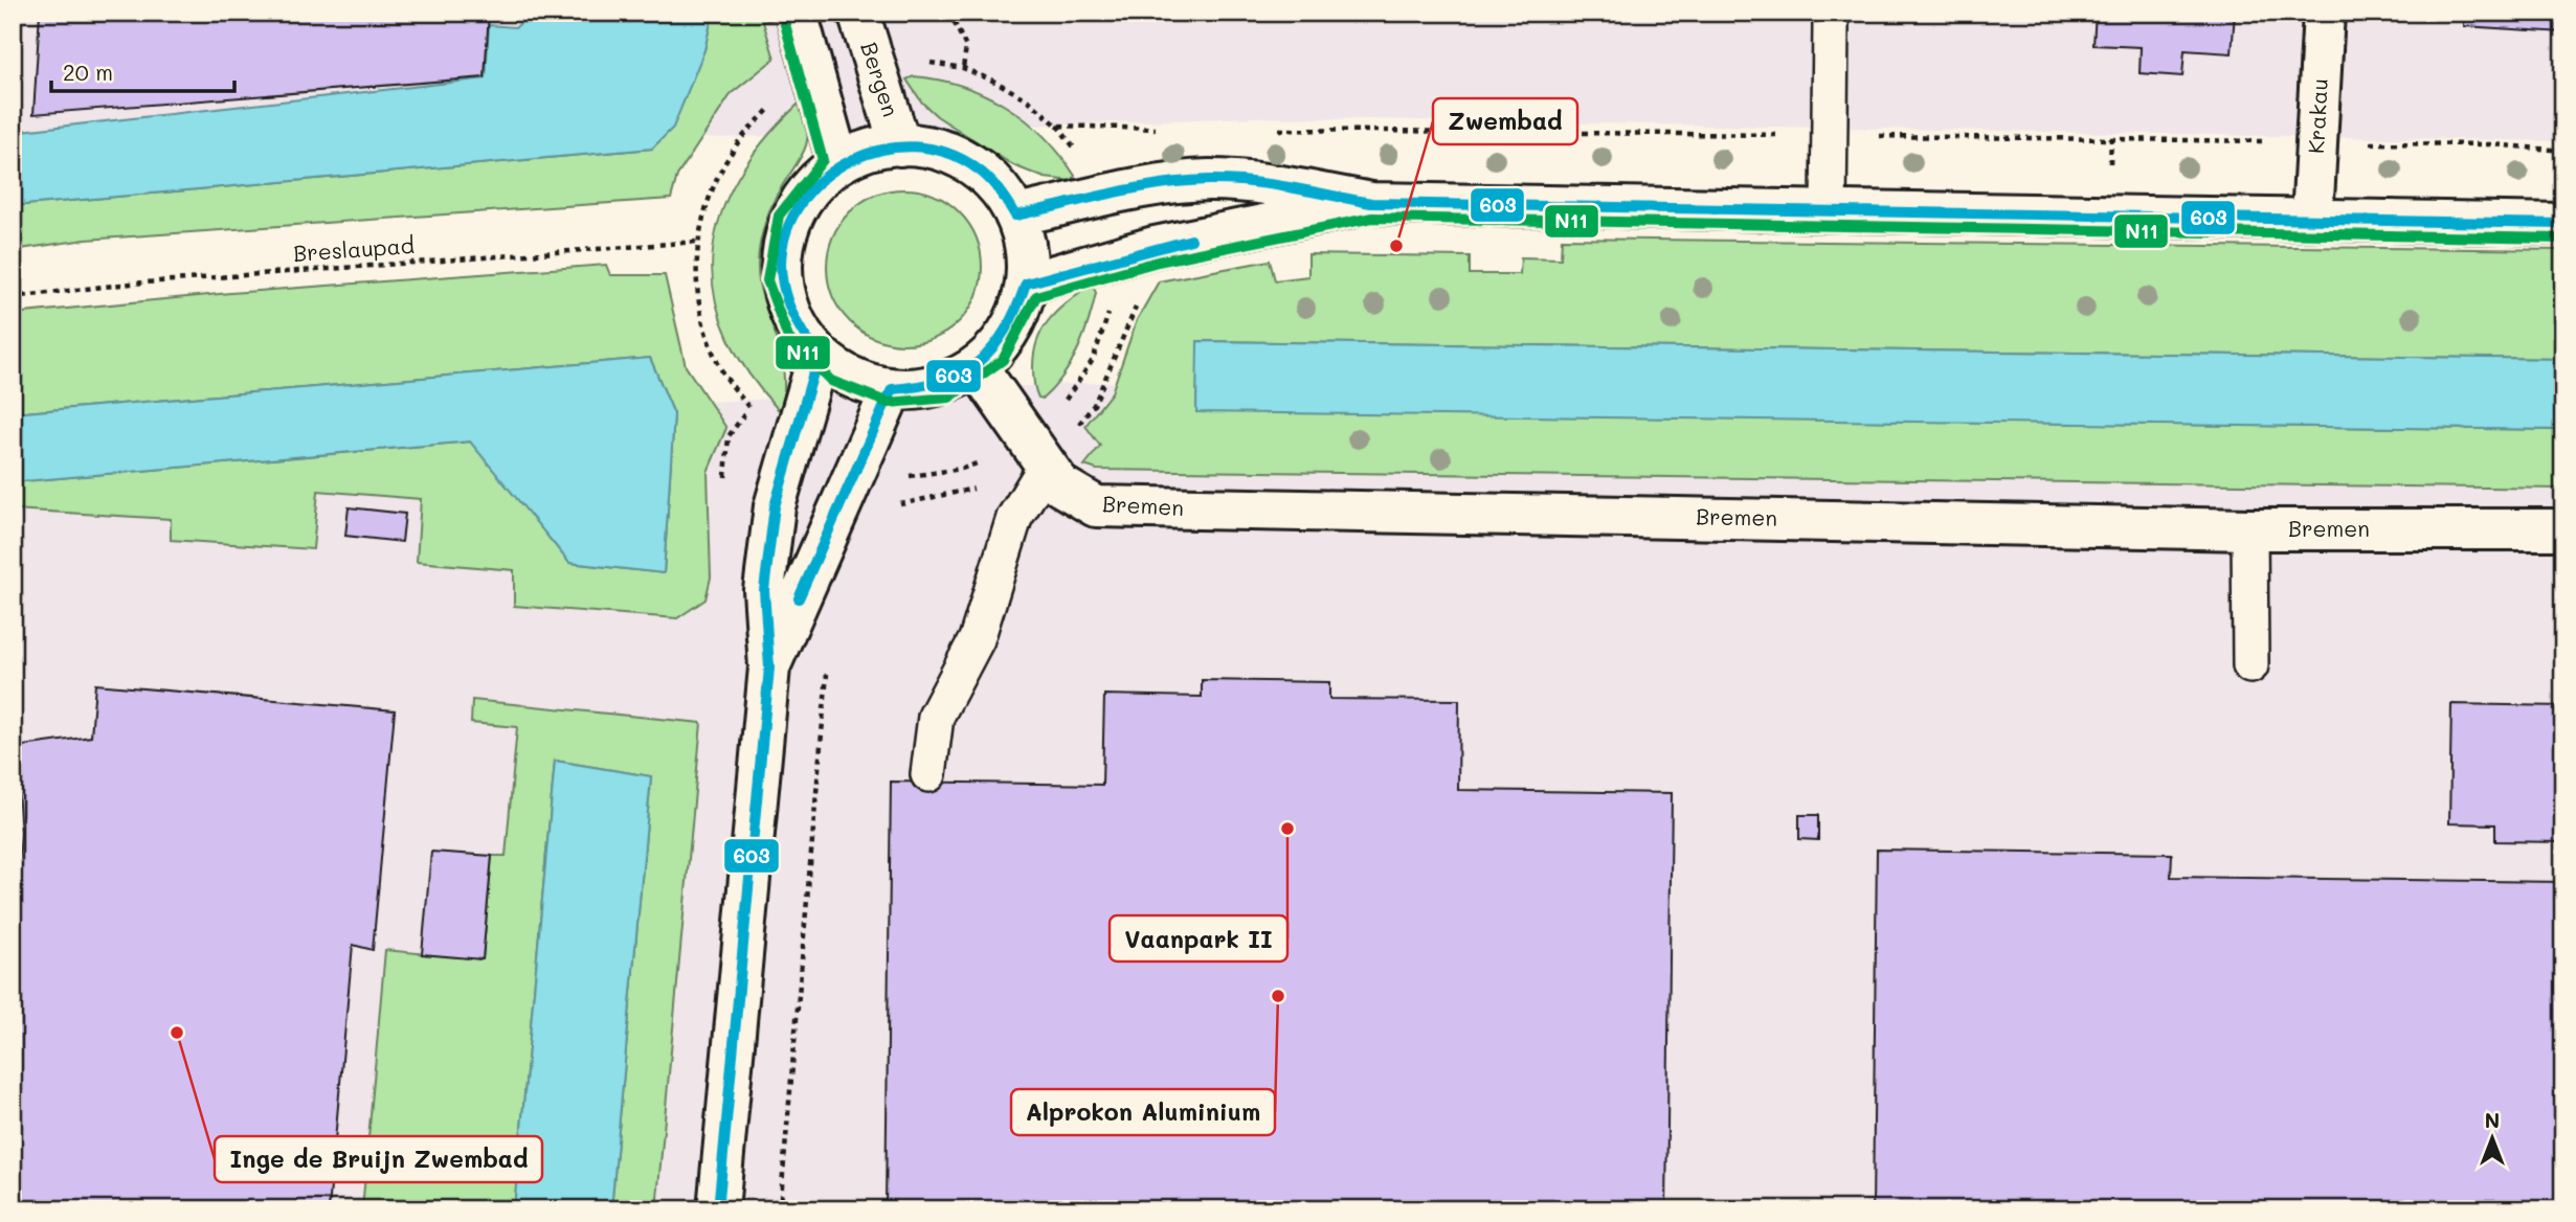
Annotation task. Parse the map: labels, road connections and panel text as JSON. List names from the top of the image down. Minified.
{"streets":{"street":["Bergen","Krakau","Bremen"],"path":["Breslaupad"]},"crossings":[["Bergen","Bremen"]],"places":["Zwembad","Vaanpark II","Alprokon Aluminium","Inge de Bruijn Zwembad"],"lines":["transit line N11","transit line 603"],"scale_bar":"20 m","north":"top"}
